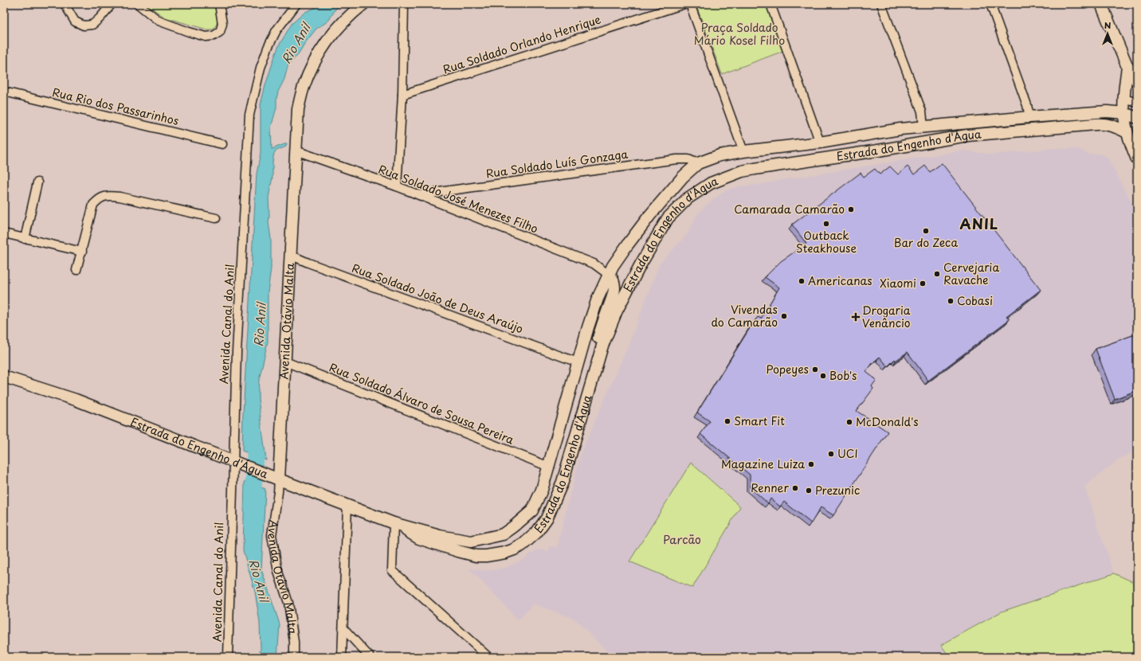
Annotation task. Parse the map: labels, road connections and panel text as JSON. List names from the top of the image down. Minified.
{"streets":{"street":["Rua Soldado Orlando Henrique","Rua Rio dos Passarinhos","Estrada do Engenho d'Água","Rua Soldado Luís Gonzaga","Rua Soldado José Menezes Filho","Rua Soldado João de Deus Araújo","Avenida Otávio Malta","Avenida Canal do Anil","Rua Soldado Álvaro de Sousa Pereira"]},"crossings":[["Estrada do Engenho d'Água","Rua Soldado Luís Gonzaga"],["Estrada do Engenho d'Água","Rua Soldado José Menezes Filho"],["Estrada do Engenho d'Água","Rua Soldado João de Deus Araújo"],["Estrada do Engenho d'Água","Avenida Otávio Malta"],["Estrada do Engenho d'Água","Avenida Canal do Anil"],["Estrada do Engenho d'Água","Rua Soldado Álvaro de Sousa Pereira"],["Rua Soldado Luís Gonzaga","Rua Soldado José Menezes Filho"],["Rua Soldado José Menezes Filho","Avenida Otávio Malta"],["Rua Soldado João de Deus Araújo","Avenida Otávio Malta"],["Avenida Otávio Malta","Rua Soldado Álvaro de Sousa Pereira"]],"districts":["ANIL"],"water":["Rio Anil"],"parks":["Praça Soldado Mário Kosel Filho","Parcão"],"places":{"other":["Camarada Camarão","Outback Steakhouse","Bar do Zeca","Cervejaria Ravache","Americanas","Xiaomi","Cobasi","Vivendas do Camarão","Popeyes","Bob's","Smart Fit","McDonald's","UCI","Magazine Luiza","Renner","Prezunic"],"health":["Drogaria Venâncio"]},"north":"top"}
